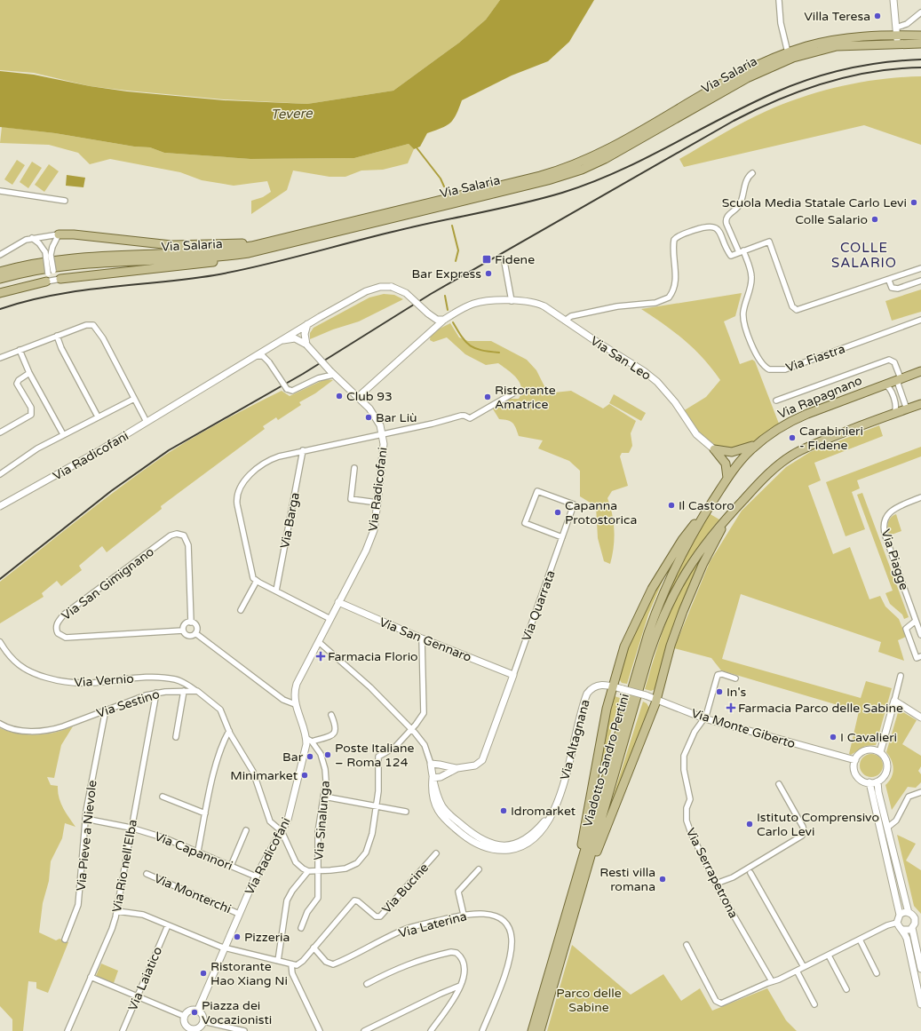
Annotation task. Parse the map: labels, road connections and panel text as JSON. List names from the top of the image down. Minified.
{"streets":{"main road":["Via Salaria","Via Rapagnano","Viadotto Sandro Pertini"],"street":["Via San Leo","Via Fiastra","Via Radicofani","Via Barga","Via Piagge","Via San Gimignano","Via Quarrata","Via San Gennaro","Via Vernio","Via Sestino","Via Monte Giberto","Via Altagnana","Via Sinalunga","Via Pieve a Nievole","Via Capannori","Via Rio nell'Elba","Via Serrapetrona","Via Bucine","Via Monterchi","Via Laterina","Via Laiatico"]},"crossings":[["Via San Leo","Via Radicofani"],["Via Rapagnano","Viadotto Sandro Pertini"],["Via Radicofani","Via San Gennaro"],["Via Radicofani","Via Capannori"],["Via Radicofani","Via Monterchi"],["Via Quarrata","Via San Gennaro"],["Via Vernio","Via Sestino"],["Via Sestino","Via Pieve a Nievole"],["Via Sestino","Via Rio nell'Elba"],["Via Monte Giberto","Via Altagnana"],["Via Monte Giberto","Via Serrapetrona"],["Via Pieve a Nievole","Via Capannori"],["Via Capannori","Via Rio nell'Elba"],["Via Bucine","Via Laterina"]],"districts":["COLLE SALARIO"],"water":["Tevere"],"parks":["Parco delle Sabine"],"places":{"other":["Villa Teresa","Scuola Media Statale Carlo Levi","Colle Salario","Bar Express","Club 93","Ristorante Amatrice","Bar Liù","Carabinieri - Fidene","Il Castoro","Capanna Protostorica","In's","I Cavalieri","Poste Italiane – Roma 124","Bar","Minimarket","Idromarket","Istituto Comprensivo Carlo Levi","Resti villa romana","Pizzeria","Ristorante Hao Xiang Ni","Piazza dei Vocazionisti"],"transit":["Fidene"],"health":["Farmacia Florio","Farmacia Parco delle Sabine"]}}
